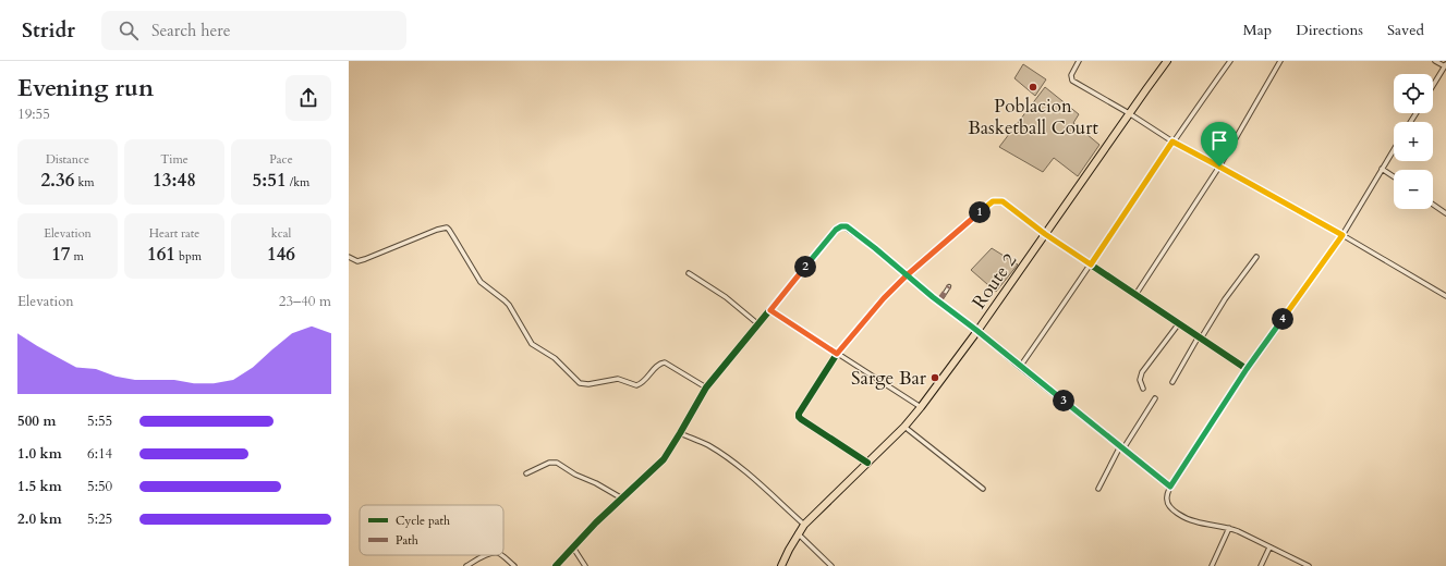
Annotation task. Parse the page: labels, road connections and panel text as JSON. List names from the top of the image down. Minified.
{"streets":{"highway":["Route 2"]},"places":["Poblacion Basketball Court","Sarge Bar"],"legend":["Cycle path","Path"],"page":{"header":"Stridr","search":"Search here","nav":["Map","Directions","Saved"],"heading":["Evening run","19:55"],"map_buttons":["+","−"],"stats":[["Distance","2.36 km"],["Time","13:48"],["Pace","5:51 /km"],["Elevation","17 m"],["Heart rate","161 bpm"],["kcal","146"]],"pins":["1","2","4","3"],"chart":["Elevation","23–40 m"],"list":[{"name":"500 m","note":"5:55"},{"name":"1.0 km","note":"6:14"},{"name":"1.5 km","note":"5:50"},{"name":"2.0 km","note":"5:25"}]}}
